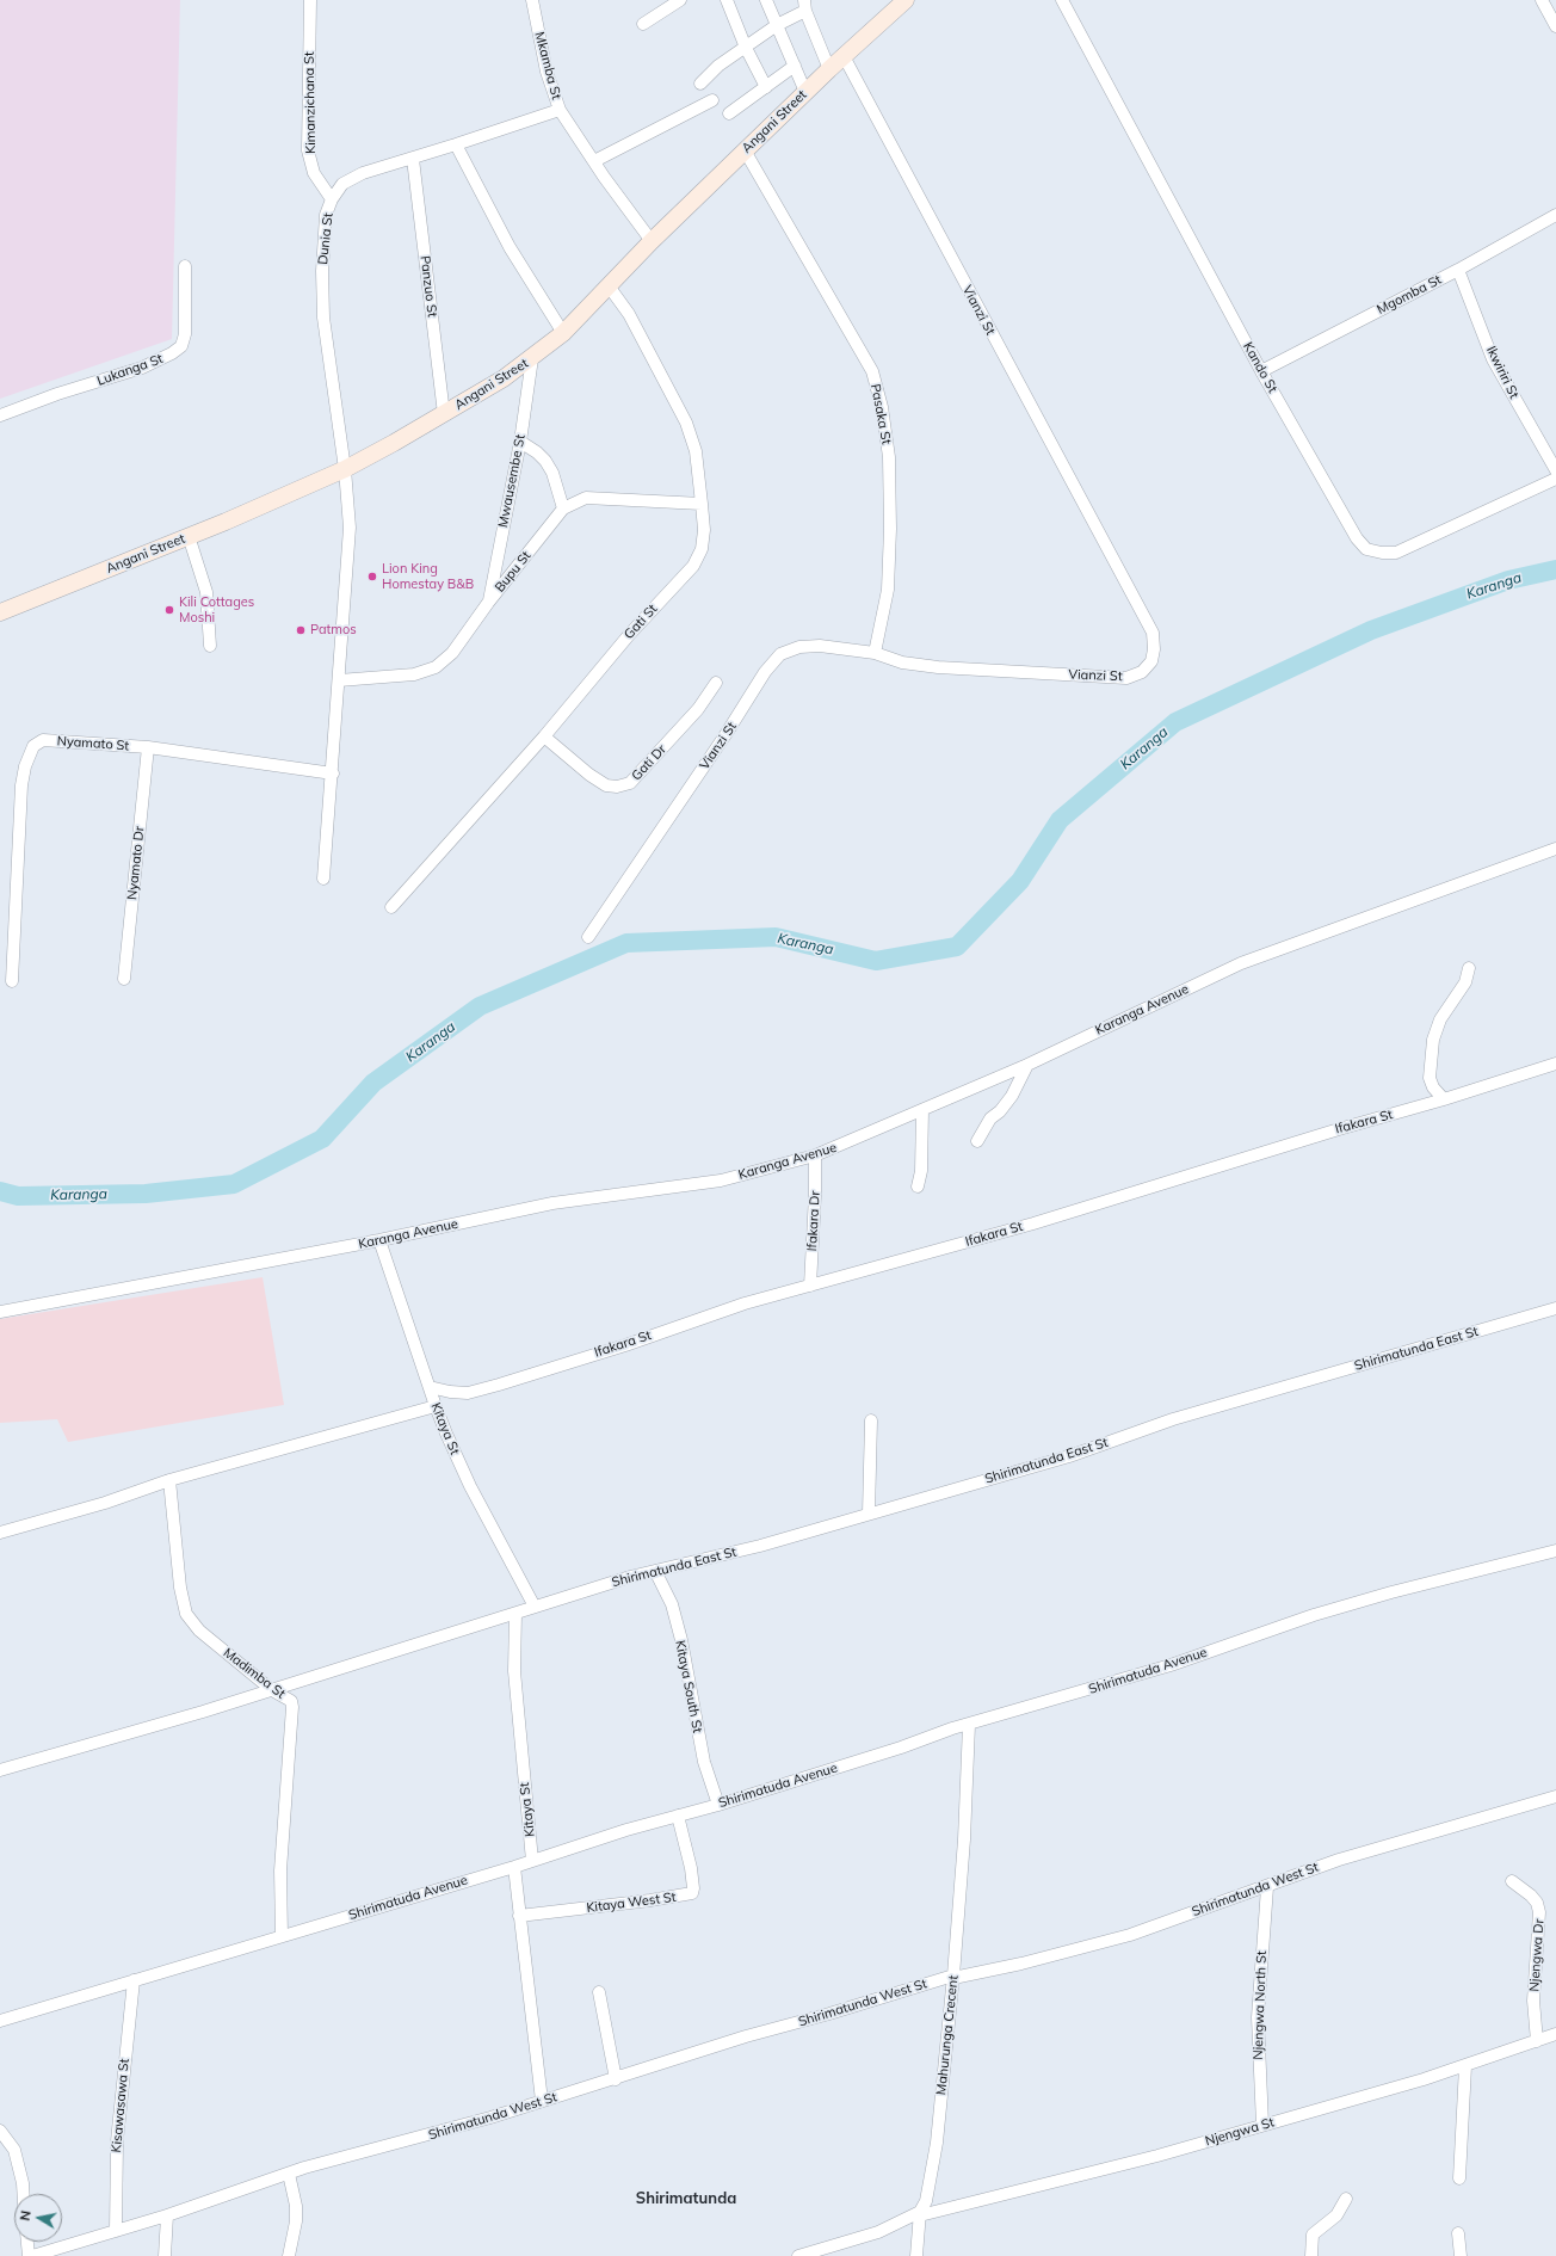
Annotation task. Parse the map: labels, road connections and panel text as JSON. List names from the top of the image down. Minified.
{"streets":{"street":["Mkamba St","Kimanzichana St","Angani Street","Dunia St","Panzuo St","Mgomba St","Vianzi St","Kando St","Lukanga St","Ikwiriri St","Pasaka St","Mwausembe St","Bupu St","Gati St","Nyamato St","Gati Dr","Nyamato Dr","Karanga Avenue","Ifakara St","Ifakara Dr","Shirimatunda East St","Kitaya St","Shirimatuda Avenue","Madimba St","Kitaya South St","Shirimatunda West St","Kitaya West St","Njengwa Dr","Njengwa North St","Mahurunga Crecent","Kisawasawa St","Njengwa St"]},"crossings":[["Mkamba St","Angani Street"],["Mkamba St","Dunia St"],["Kimanzichana St","Dunia St"],["Angani Street","Dunia St"],["Angani Street","Panzuo St"],["Angani Street","Vianzi St"],["Angani Street","Pasaka St"],["Angani Street","Mwausembe St"],["Angani Street","Gati St"],["Dunia St","Panzuo St"],["Mgomba St","Kando St"],["Mgomba St","Ikwiriri St"],["Vianzi St","Pasaka St"],["Mwausembe St","Bupu St"],["Bupu St","Gati St"],["Gati St","Gati Dr"],["Nyamato St","Nyamato Dr"],["Karanga Avenue","Ifakara Dr"],["Karanga Avenue","Kitaya St"],["Ifakara St","Ifakara Dr"],["Ifakara St","Kitaya St"],["Shirimatunda East St","Kitaya St"],["Shirimatunda East St","Madimba St"],["Shirimatunda East St","Kitaya South St"],["Kitaya St","Shirimatuda Avenue"],["Shirimatuda Avenue","Madimba St"],["Shirimatuda Avenue","Kitaya South St"],["Shirimatuda Avenue","Kitaya West St"],["Shirimatuda Avenue","Mahurunga Crecent"],["Shirimatuda Avenue","Kisawasawa St"],["Shirimatunda West St","Njengwa North St"],["Shirimatunda West St","Mahurunga Crecent"],["Shirimatunda West St","Kisawasawa St"],["Njengwa Dr","Njengwa St"],["Njengwa North St","Njengwa St"],["Mahurunga Crecent","Njengwa St"]],"districts":["Shirimatunda"],"water":["Karanga"],"places":["Lion King Homestay B&B","Kili Cottages Moshi","Patmos"],"north":"left"}
